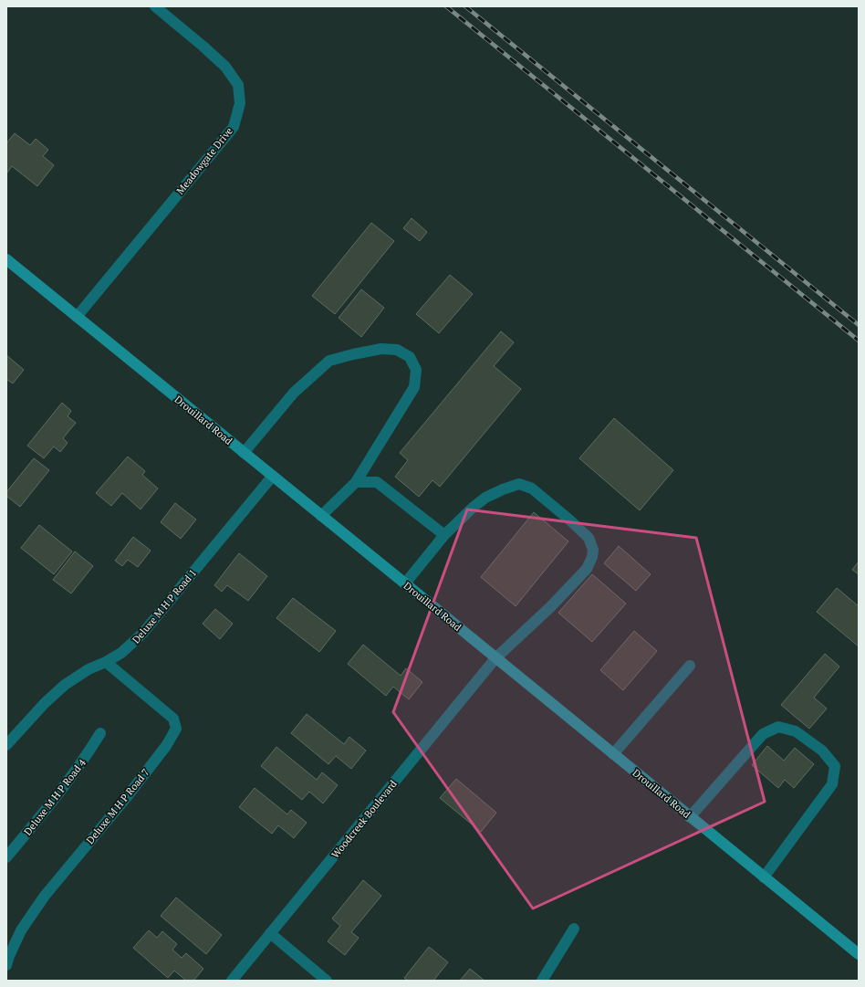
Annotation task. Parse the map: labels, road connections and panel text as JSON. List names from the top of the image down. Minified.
{"streets":{"street":["Meadowgate Drive","Drouillard Road","Deluxe M H P Road 1","Deluxe M H P Road 4","Deluxe M H P Road 7","Woodcreek Boulevard"]},"crossings":[["Meadowgate Drive","Drouillard Road"],["Drouillard Road","Deluxe M H P Road 1"],["Drouillard Road","Woodcreek Boulevard"],["Deluxe M H P Road 1","Deluxe M H P Road 7"]]}
